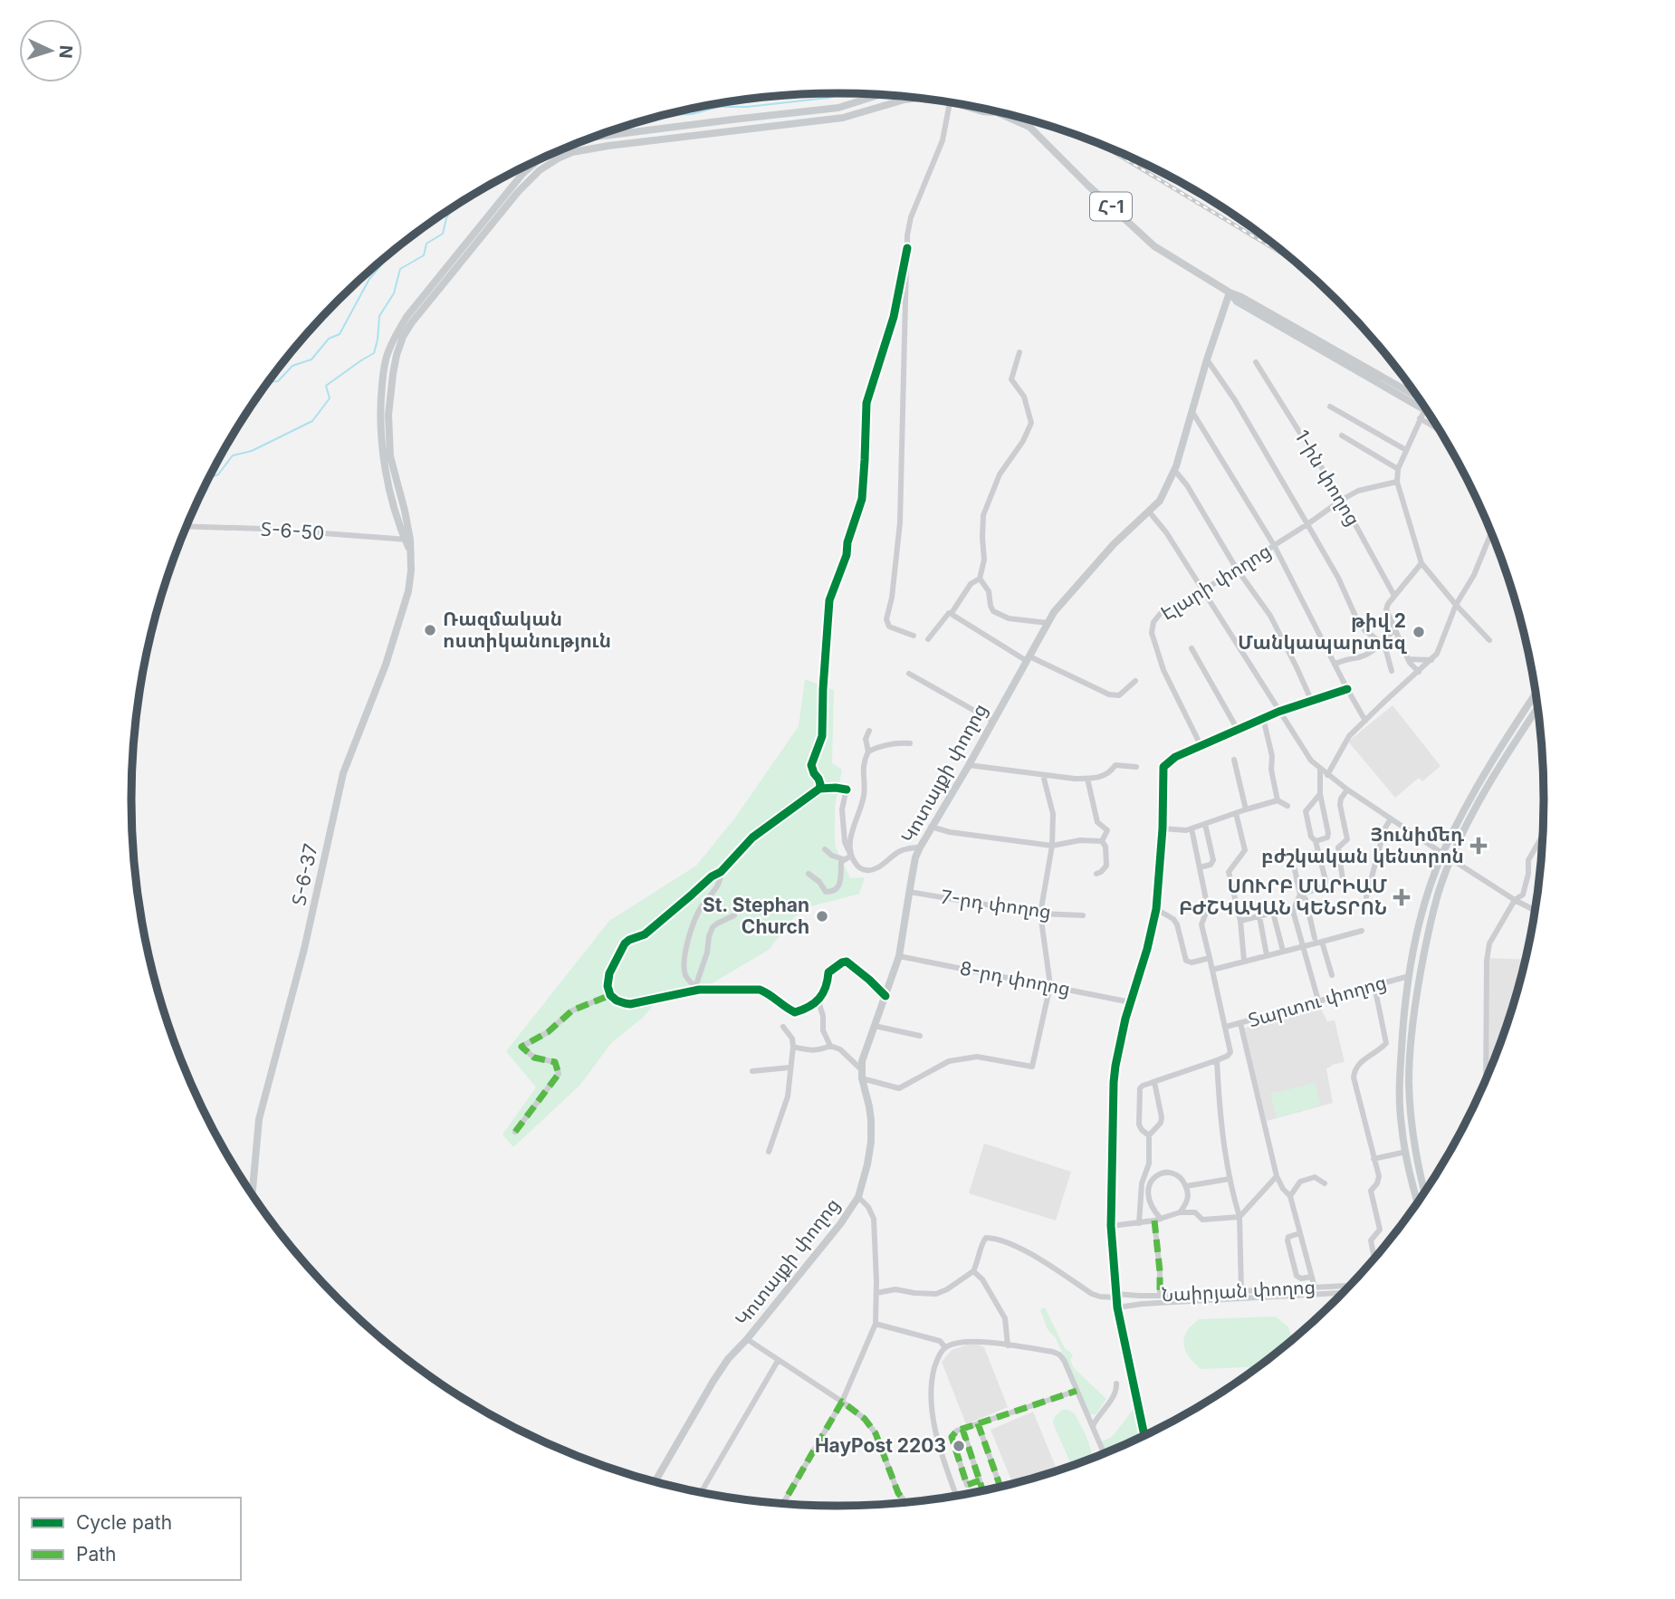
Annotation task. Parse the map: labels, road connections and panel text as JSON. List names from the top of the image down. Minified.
{"streets":{"main road":["Հ-1","Կոտայքի փողոց","Տ-6-37"],"street":["1-ին փողոց","Տ-6-50","Էլարի փողոց","7-րդ փողոց","8-րդ փողոց","Տարտու փողոց","Նաիրյան փողոց"]},"crossings":[["Հ-1","Կոտայքի փողոց"],["1-ին փողոց","Էլարի փողոց"],["Տ-6-50","Տ-6-37"],["Կոտայքի փողոց","7-րդ փողոց"],["Կոտայքի փողոց","8-րդ փողոց"]],"places":{"other":["Ռազմական ոստիկանություն","թիվ 2 Մանկապարտեզ","St. Stephan Church","HayPost 2203"],"health":["Յունիմեդ բժշկական կենտրոն","ՍՈՒՐԲ ՄԱՐԻԱՄ ԲԺՇԿԱԿԱՆ ԿԵՆՏՐՈՆ"]},"legend":["Cycle path","Path"],"north":"right"}
